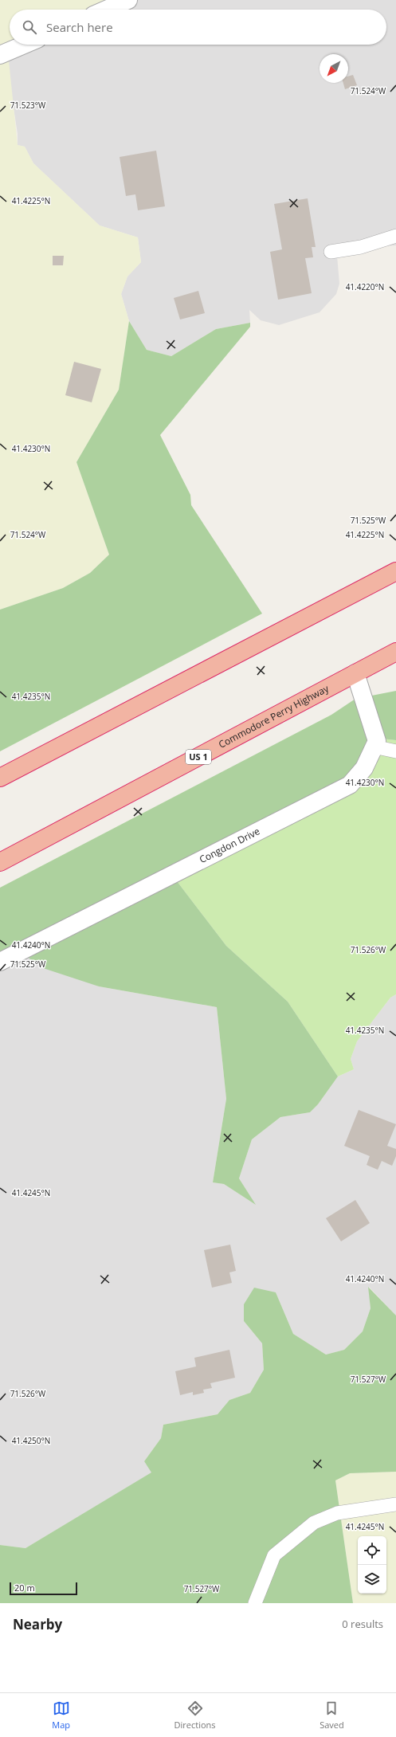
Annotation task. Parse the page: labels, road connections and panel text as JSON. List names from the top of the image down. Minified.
{"streets":{"highway":["Commodore Perry Highway","US 1"],"street":["Congdon Drive"]},"crossings":[["Commodore Perry Highway","Congdon Drive"]],"scale_bar":"20 m","north":"bottom left","page":{"search":"Search here","scale":"20 m","heading":["Nearby","0 results"],"nav":["Map","Directions","Saved"]},"coordinates":["71.524°W","71.523°W","41.4225°N","41.4220°N","41.4230°N","71.525°W","41.4235°N","41.4240°N","71.526°W","41.4245°N","71.527°W","41.4250°N"]}
